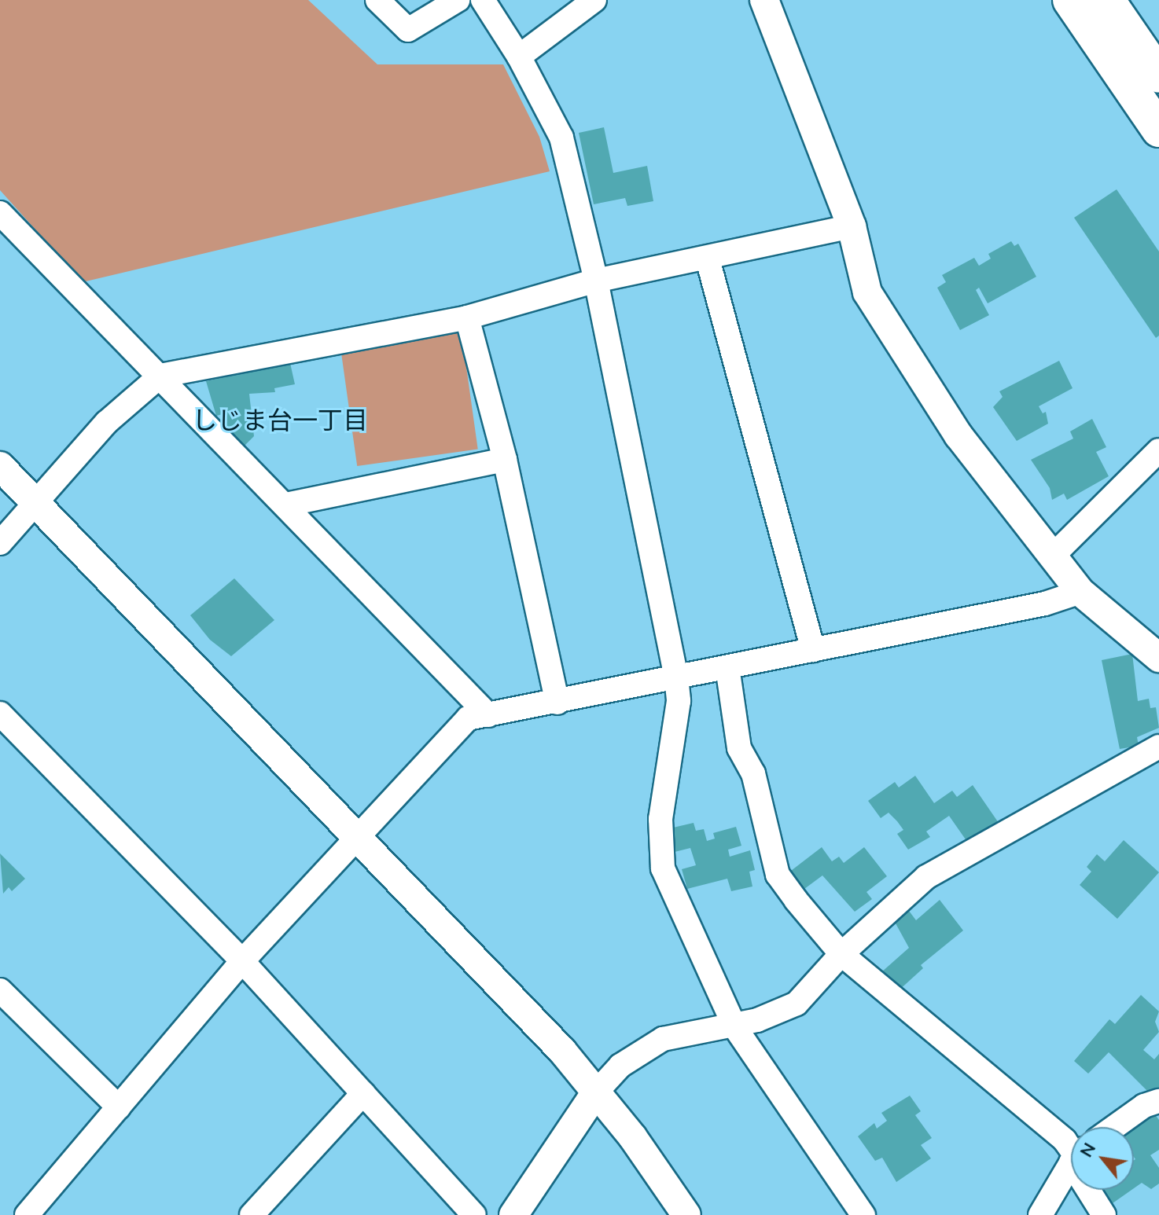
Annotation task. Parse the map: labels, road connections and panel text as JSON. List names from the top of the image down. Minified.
{"districts":["しじま台一丁目"],"north":"top left"}
